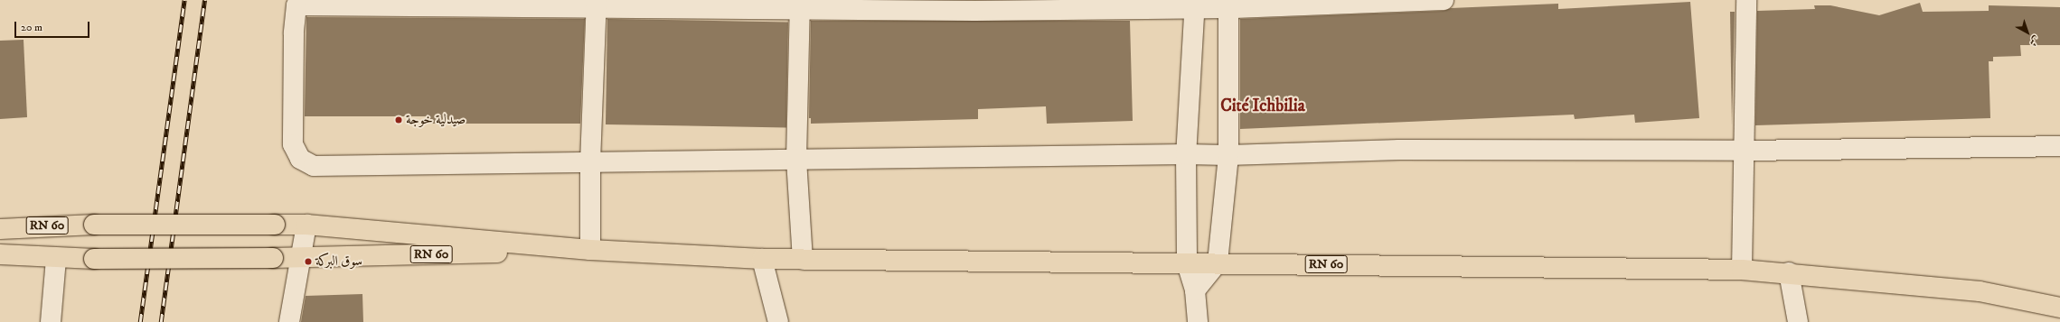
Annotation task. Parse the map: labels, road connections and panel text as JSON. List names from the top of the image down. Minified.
{"streets":{"main road":["RN 60"]},"districts":["Cité Ichbilia"],"places":["صيدلية خوجة","سوق البركة"],"scale_bar":"20 m","north":"bottom right"}
